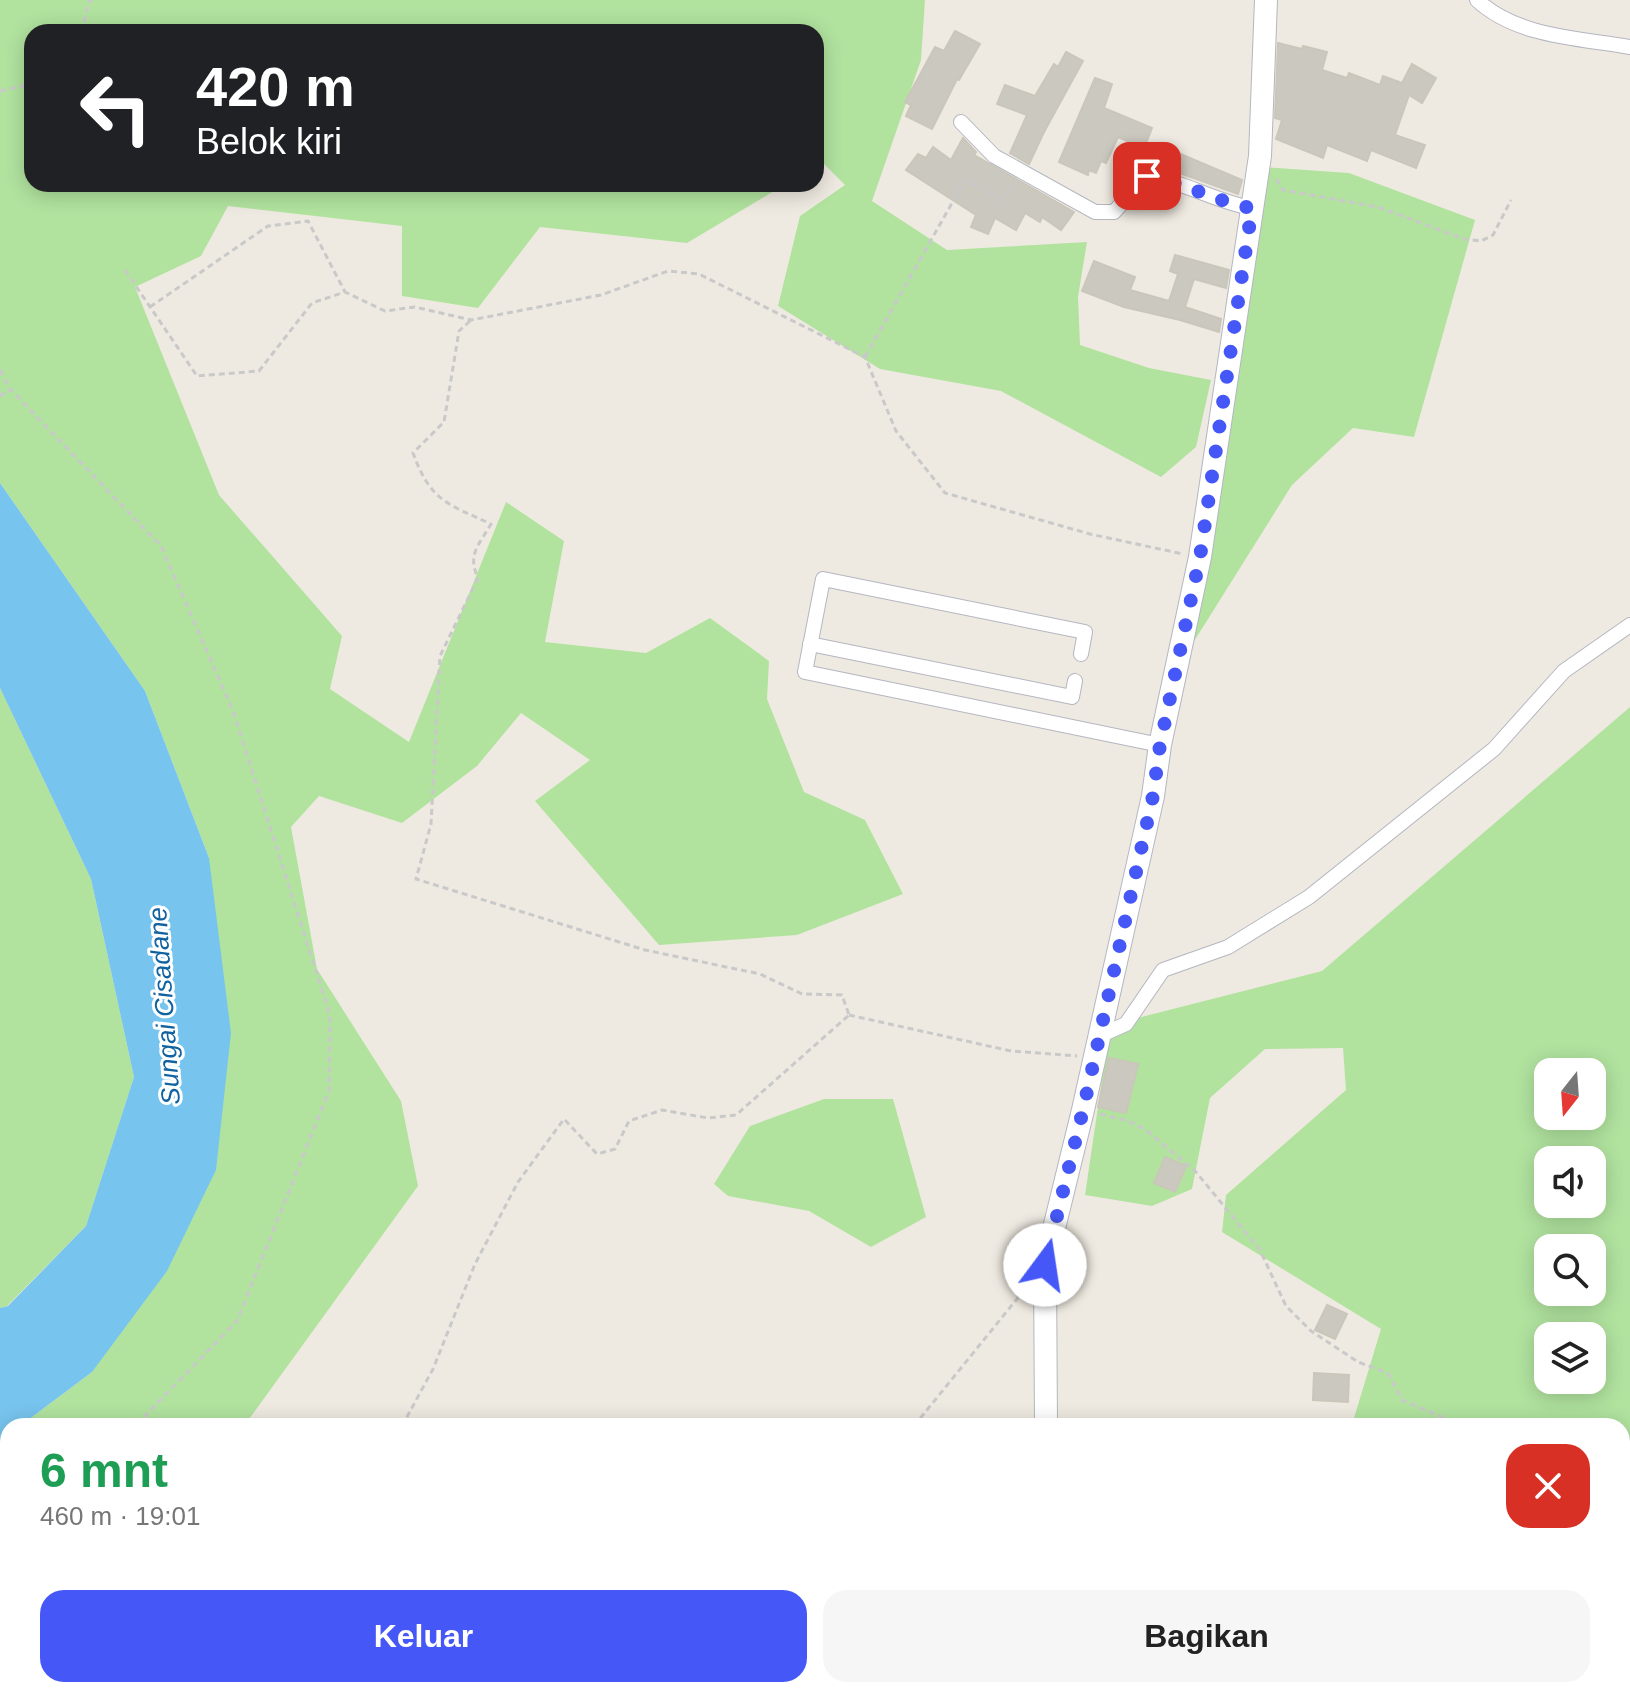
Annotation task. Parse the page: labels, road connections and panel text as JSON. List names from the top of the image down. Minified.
{"water":["Sungai Cisadane"],"north":"bottom","page":{"turn":["420 m","Belok kiri"],"heading":["6 mnt","460 m · 19:01"],"buttons":["Keluar","Bagikan"]}}
